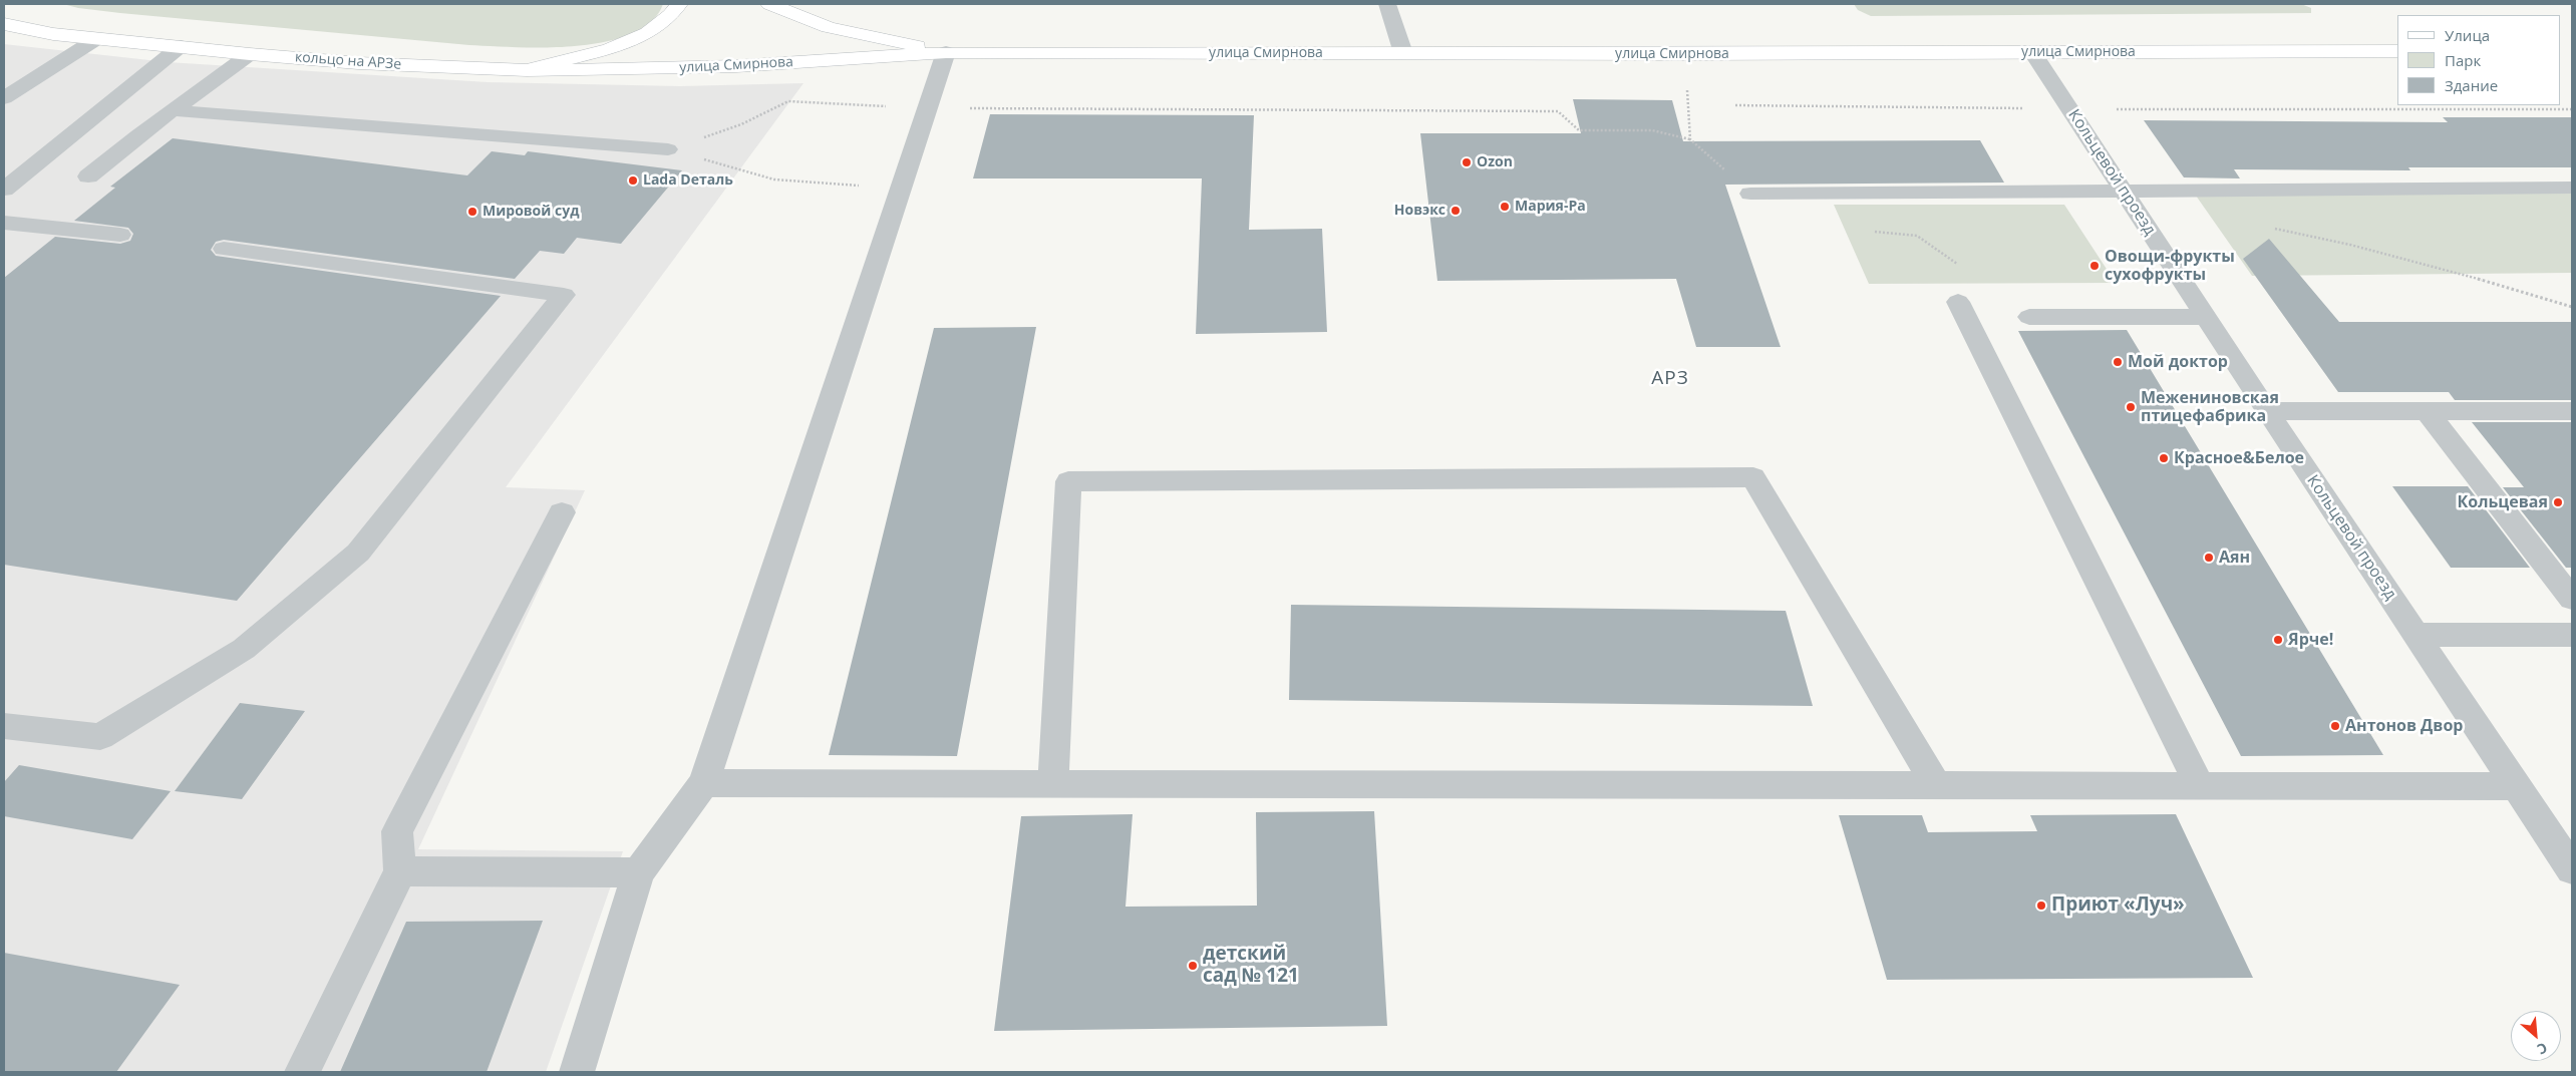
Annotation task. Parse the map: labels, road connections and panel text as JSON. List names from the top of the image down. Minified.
{"streets":{"main road":["улица Смирнова","кольцо на АРЗе"],"street":["Кольцевой проезд"]},"crossings":[["улица Смирнова","кольцо на АРЗе"],["улица Смирнова","Кольцевой проезд"]],"districts":["АРЗ"],"places":["Ozon","Lada Dеталь","Мария-Ра","Новэкс","Мировой суд","Овощи-фрукты сухофрукты","Мой доктор","Межениновская птицефабрика","Красное&Белое","Кольцевая","Аян","Ярче!","Антонов Двор","Приют «Луч»","детский сад № 121"],"legend":["Улица","Парк","Здание"],"north":"bottom right"}
